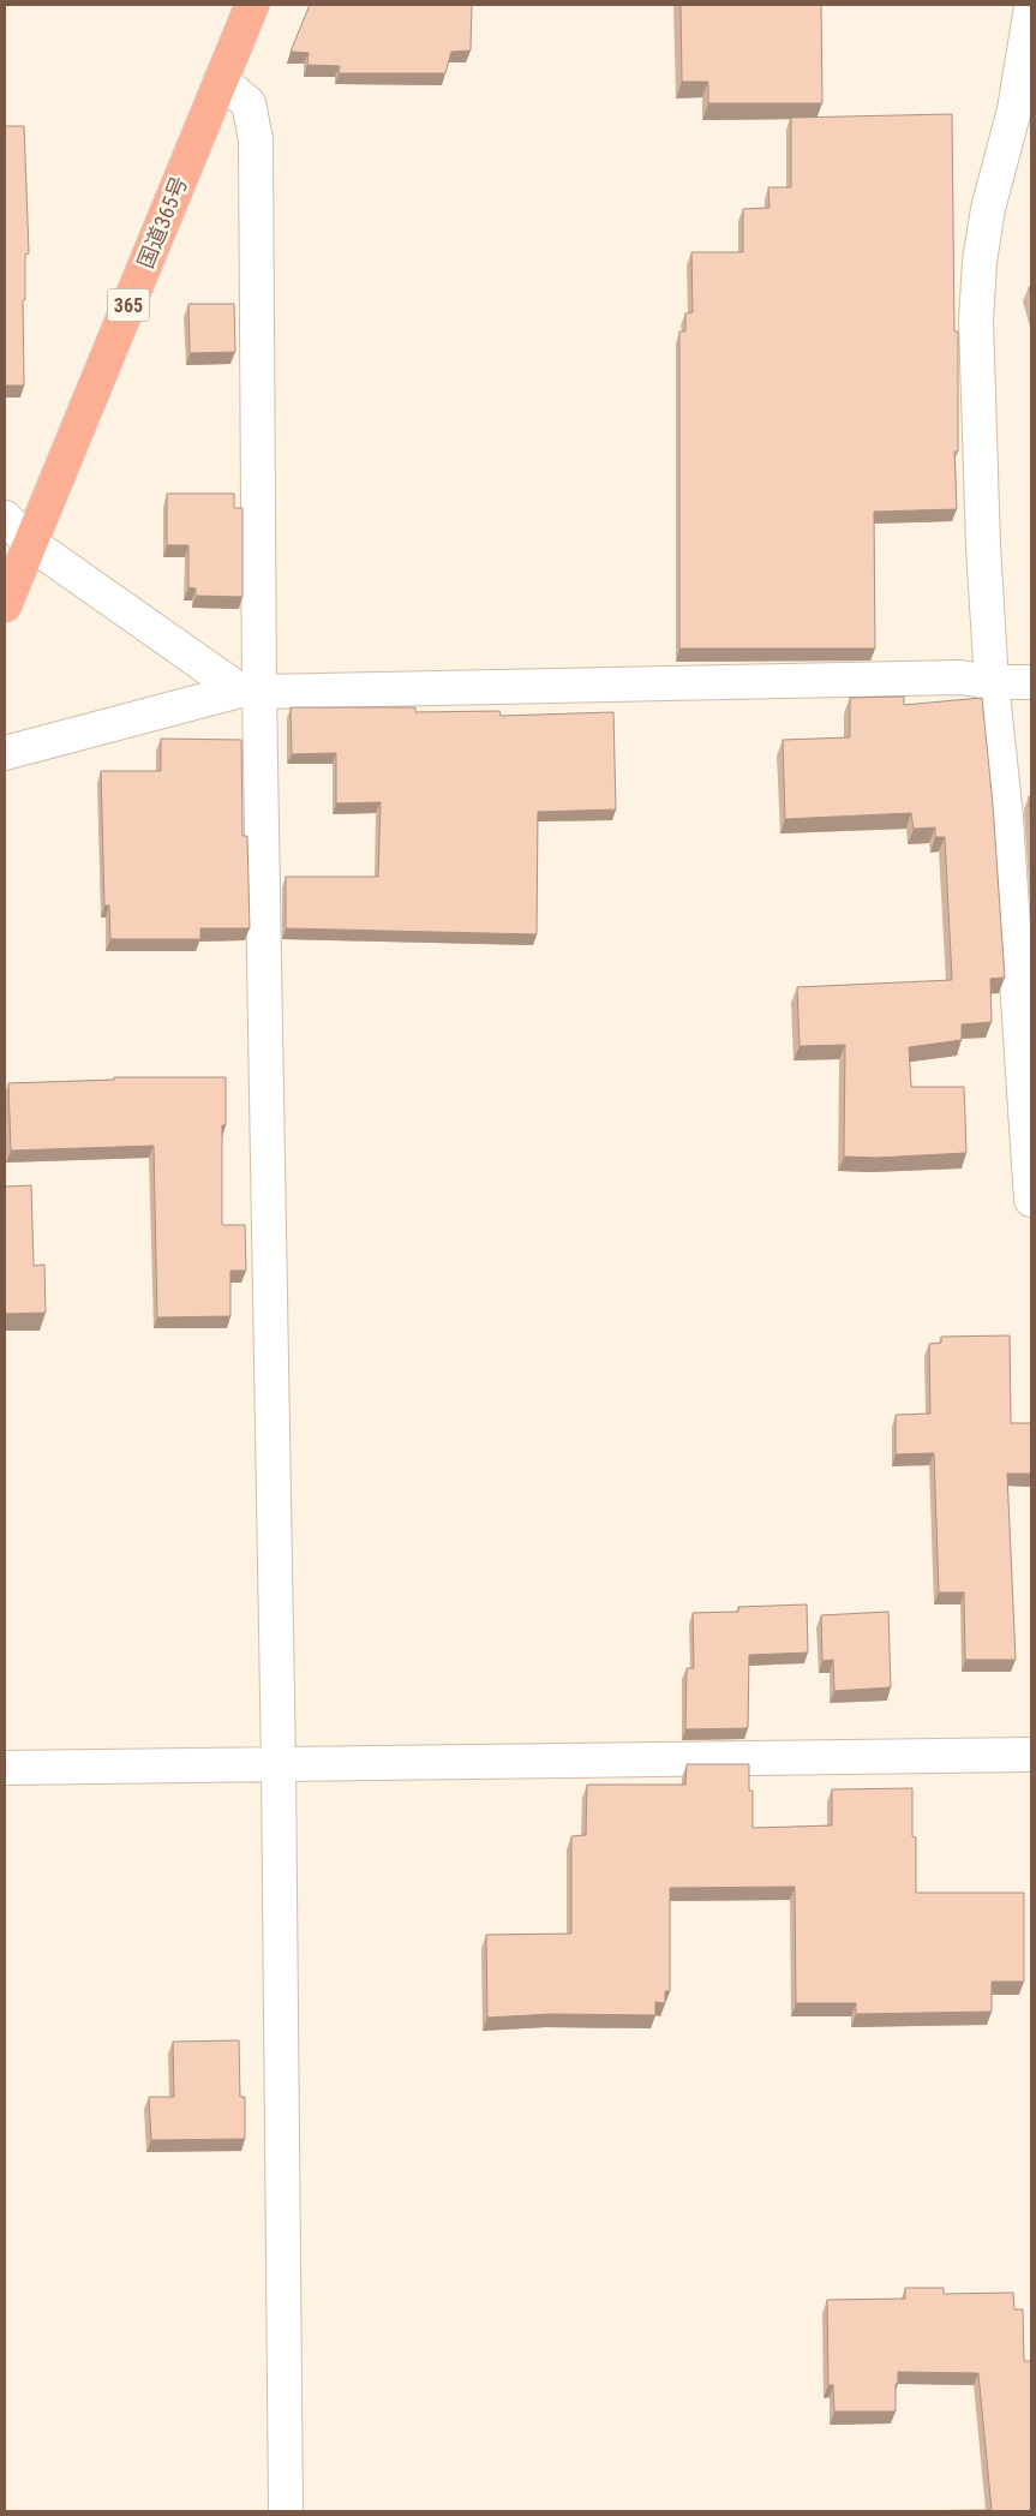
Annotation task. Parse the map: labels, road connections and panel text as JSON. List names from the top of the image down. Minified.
{"streets":{"highway":["国道365号","365"]}}
